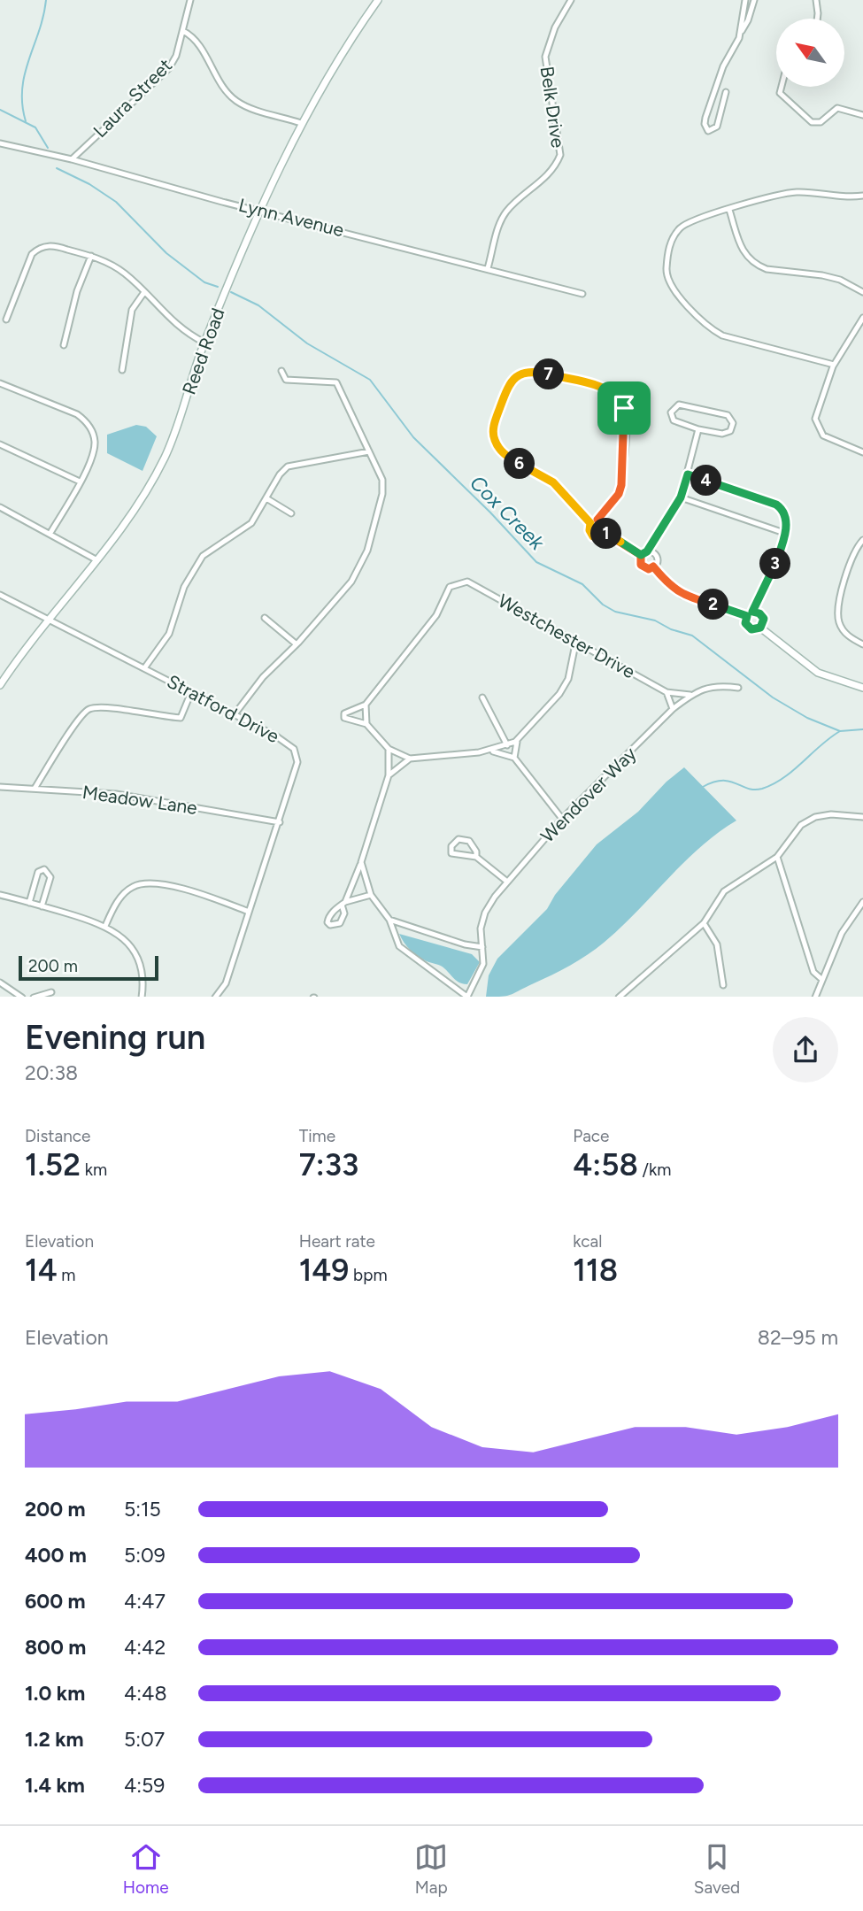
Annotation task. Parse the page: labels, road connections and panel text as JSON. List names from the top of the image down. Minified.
{"streets":{"street":["Laura Street","Belk Drive","Lynn Avenue","Reed Road","Westchester Drive","Stratford Drive","Wendover Way","Meadow Lane"]},"crossings":[["Laura Street","Lynn Avenue"],["Belk Drive","Lynn Avenue"],["Lynn Avenue","Reed Road"],["Reed Road","Stratford Drive"],["Stratford Drive","Meadow Lane"]],"water":["Cox Creek"],"scale_bar":"200 m","north":"top left","page":{"pins":["7","6","4","1","3","2"],"scale":"200 m","heading":["Evening run","20:38"],"stats":[["Distance","1.52 km"],["Time","7:33"],["Pace","4:58 /km"],["Elevation","14 m"],["Heart rate","149 bpm"],["kcal","118"]],"chart":["Elevation","82–95 m"],"list":[{"name":"200 m","note":"5:15"},{"name":"400 m","note":"5:09"},{"name":"600 m","note":"4:47"},{"name":"800 m","note":"4:42"},{"name":"1.0 km","note":"4:48"},{"name":"1.2 km","note":"5:07"},{"name":"1.4 km","note":"4:59"}],"tabs":["Home","Map","Saved"]}}
